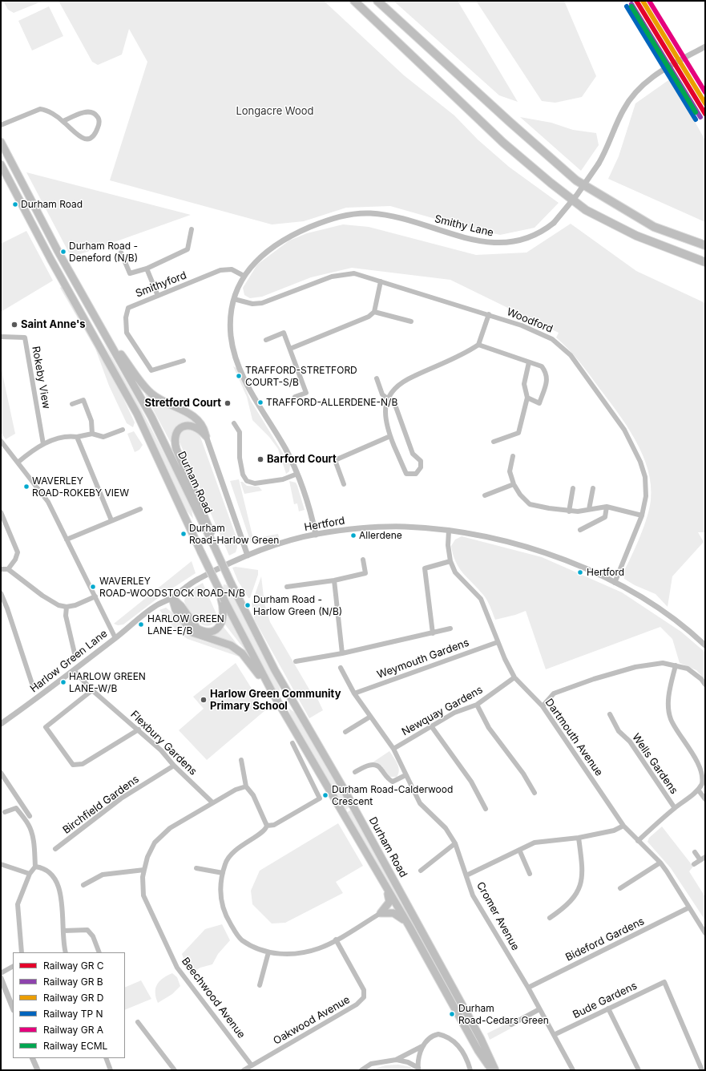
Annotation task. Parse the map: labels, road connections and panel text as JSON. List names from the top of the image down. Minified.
{"streets":{"main road":["Durham Road"],"street":["Smithy Lane","Smithyford","Woodford","Rokeby View","Hertford","Weymouth Gardens","Harlow Green Lane","Newquay Gardens","Dartmouth Avenue","Flexbury Gardens","Wells Gardens","Birchfield Gardens","Cromer Avenue","Bideford Gardens","Beechwood Avenue","Bude Gardens","Oakwood Avenue"]},"crossings":[["Smithy Lane","Smithyford"],["Woodford","Hertford"],["Hertford","Harlow Green Lane"],["Hertford","Dartmouth Avenue"],["Weymouth Gardens","Dartmouth Avenue"],["Weymouth Gardens","Cromer Avenue"],["Harlow Green Lane","Flexbury Gardens"],["Newquay Gardens","Dartmouth Avenue"],["Newquay Gardens","Cromer Avenue"],["Dartmouth Avenue","Bideford Gardens"],["Flexbury Gardens","Birchfield Gardens"],["Flexbury Gardens","Beechwood Avenue"],["Cromer Avenue","Bideford Gardens"],["Cromer Avenue","Bude Gardens"],["Beechwood Avenue","Oakwood Avenue"]],"parks":["Longacre Wood"],"places":["Durham Road","Durham Road - Deneford (N/B)","Saint Anne's","TRAFFORD-STRETFORD COURT-S/B","TRAFFORD-ALLERDENE-N/B","Stretford Court","Barford Court","WAVERLEY ROAD-ROKEBY VIEW","Durham Road-Harlow Green","Allerdene","Hertford","WAVERLEY ROAD-WOODSTOCK ROAD-N/B","Durham Road - Harlow Green (N/B)","HARLOW GREEN LANE-E/B","HARLOW GREEN LANE-W/B","Harlow Green Community Primary School","Durham Road-Calderwood Crescent","Durham Road-Cedars Green"],"lines":["rail line ECML"],"legend":["Railway GR C","Railway GR B","Railway GR D","Railway TP N","Railway GR A","Railway ECML"]}
